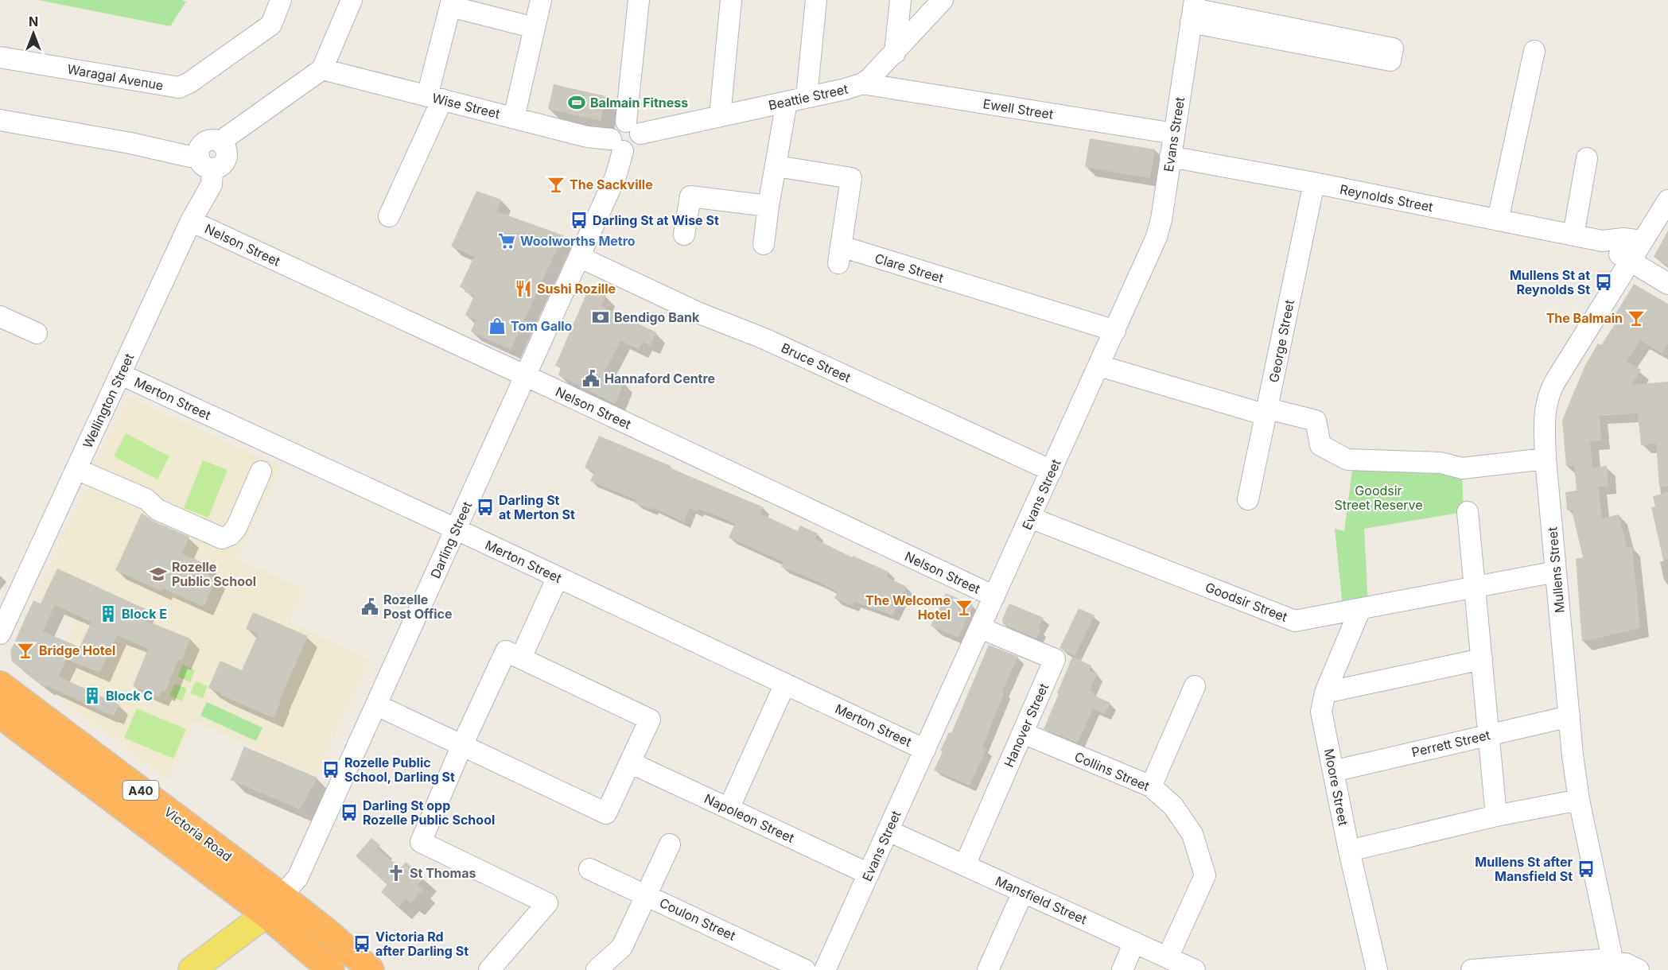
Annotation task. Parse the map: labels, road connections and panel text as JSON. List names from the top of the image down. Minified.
{"streets":{"highway":["A40","Victoria Road"],"main road":["Darling Street"],"street":["Waragal Avenue","Beattie Street","Wise Street","Ewell Street","Evans Street","Reynolds Street","Nelson Street","Clare Street","George Street","Bruce Street","Merton Street","Wellington Street","Mullens Street","Goodsir Street","Hanover Street","Perrett Street","Collins Street","Moore Street","Napoleon Street","Mansfield Street","Coulon Street"]},"crossings":[["Beattie Street","Ewell Street"],["Wise Street","Darling Street"],["Ewell Street","Evans Street"],["Evans Street","Reynolds Street"],["Evans Street","Nelson Street"],["Evans Street","Clare Street"],["Evans Street","Bruce Street"],["Evans Street","Merton Street"],["Evans Street","Goodsir Street"],["Evans Street","Hanover Street"],["Evans Street","Napoleon Street"],["Evans Street","Mansfield Street"],["Reynolds Street","George Street"],["Reynolds Street","Mullens Street"],["Nelson Street","Wellington Street"],["Nelson Street","Darling Street"],["Bruce Street","Darling Street"],["Merton Street","Wellington Street"],["Merton Street","Darling Street"],["Darling Street","Victoria Road"],["Mullens Street","Goodsir Street"],["Mullens Street","Perrett Street"],["Goodsir Street","Moore Street"],["Hanover Street","Collins Street"],["Hanover Street","Mansfield Street"],["Perrett Street","Moore Street"],["Collins Street","Mansfield Street"]],"parks":["Goodsir Street Reserve"],"places":{"sports":["Balmain Fitness"],"bar":["The Sackville","The Balmain","The Welcome Hotel","Bridge Hotel"],"bus stop":["Darling St at Wise St","Mullens St at Reynolds St","Darling St at Merton St","Rozelle Public School, Darling St","Darling St opp Rozelle Public School","Mullens St after Mansfield St","Victoria Rd after Darling St"],"supermarket":["Woolworths Metro"],"restaurant":["Sushi Rozille"],"bank":["Bendigo Bank"],"shop":["Tom Gallo"],"public building":["Hannaford Centre","Rozelle Post Office"],"school or university":["Rozelle Public School"],"building":["Block E","Block C"],"church":["St Thomas"]},"north":"top"}
